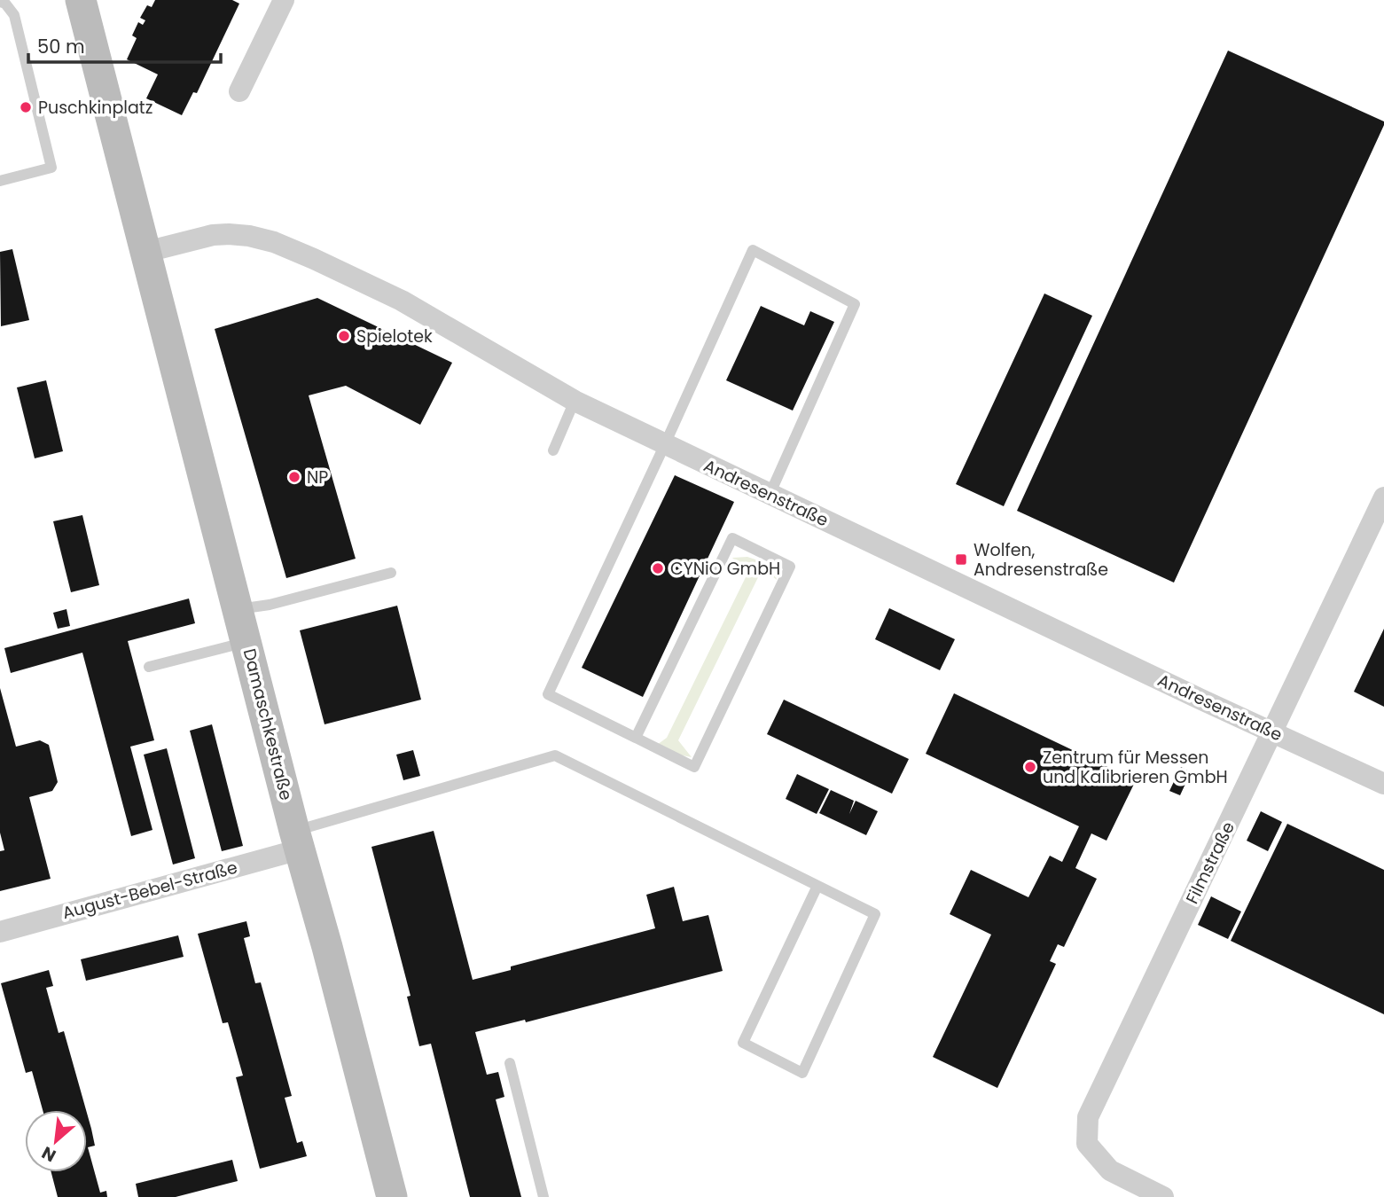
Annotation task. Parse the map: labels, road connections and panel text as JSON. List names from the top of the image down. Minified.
{"streets":{"street":["Andresenstraße","Damaschkestraße","Filmstraße","August-Bebel-Straße"]},"crossings":[["Andresenstraße","Damaschkestraße"],["Andresenstraße","Filmstraße"],["Damaschkestraße","August-Bebel-Straße"]],"places":{"other":["Puschkinplatz","Spielotek","NP","CYNiO GmbH","Zentrum für Messen und Kalibrieren GmbH"],"transit":["Wolfen, Andresenstraße"]},"scale_bar":"50 m","north":"bottom left"}
